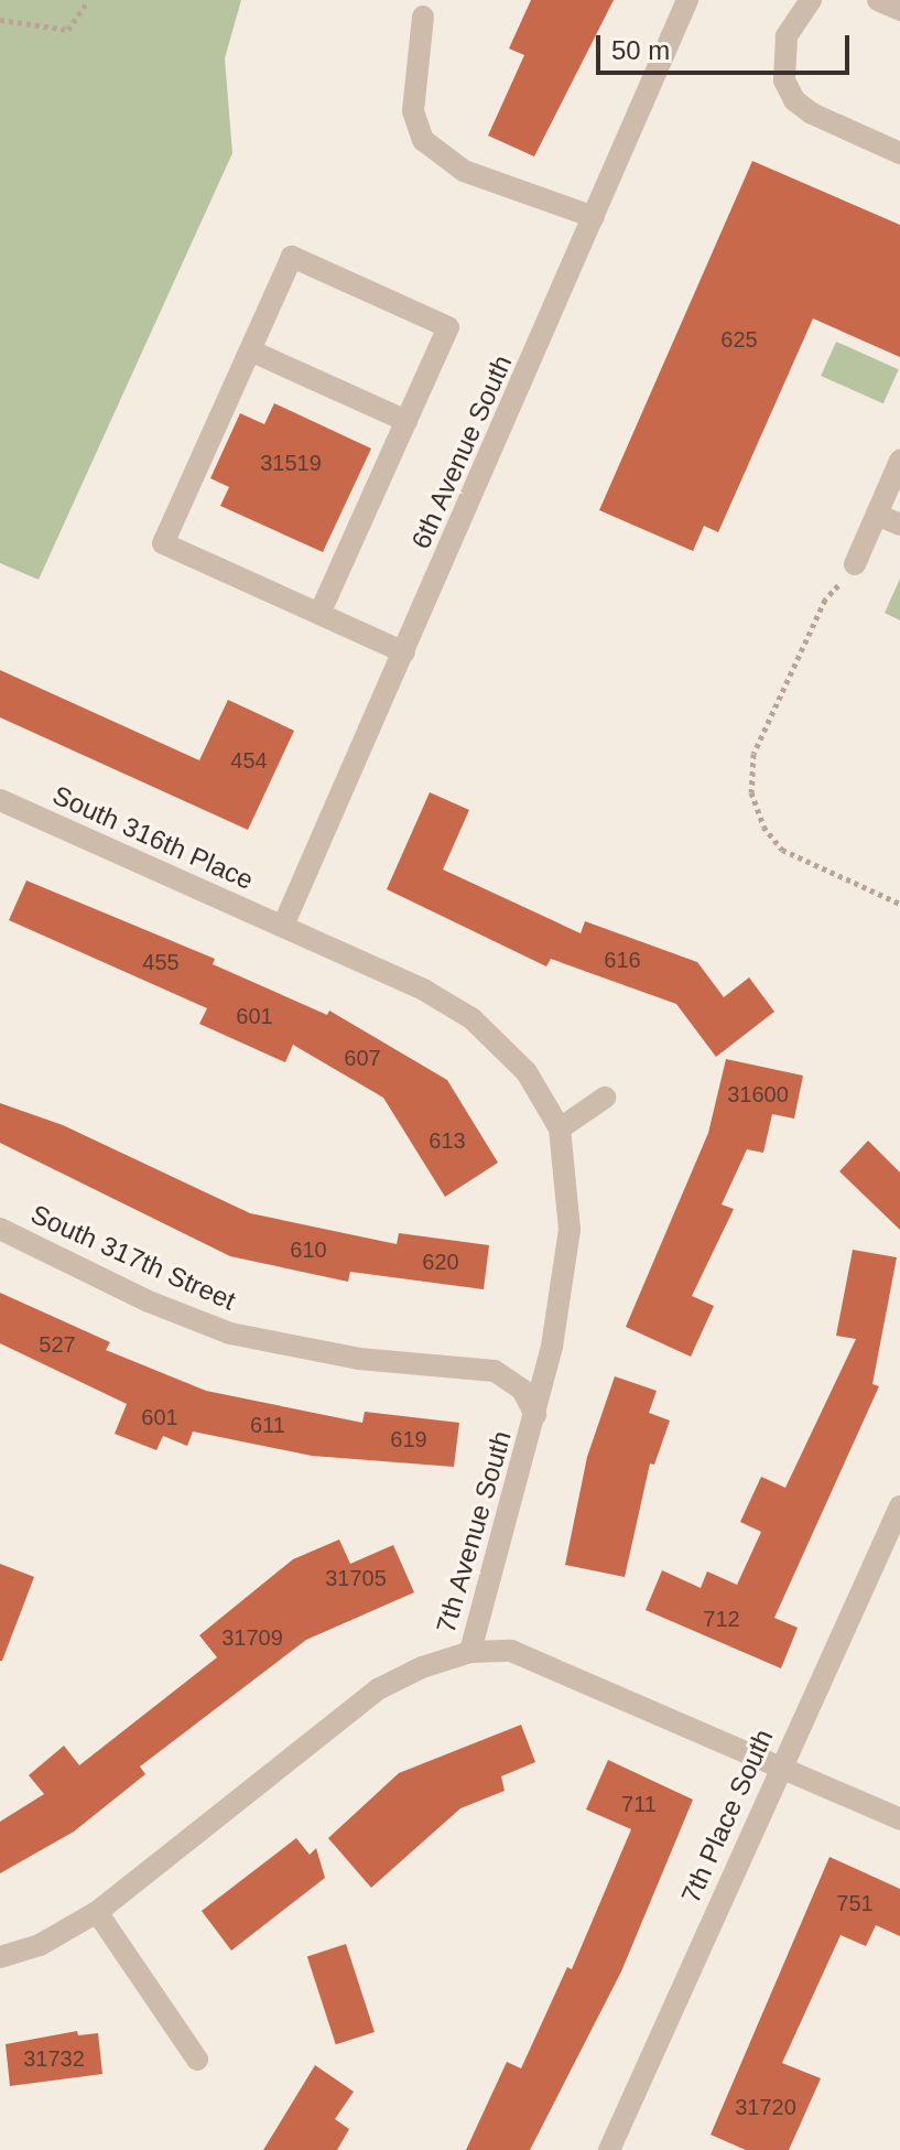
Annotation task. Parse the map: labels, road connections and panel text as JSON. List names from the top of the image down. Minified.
{"streets":{"street":["6th Avenue South","South 316th Place","South 317th Street","7th Avenue South","7th Place South"]},"crossings":[["6th Avenue South","South 316th Place"],["6th Avenue South","7th Avenue South"],["South 316th Place","7th Avenue South"],["South 317th Street","7th Avenue South"]],"house_numbers":["625","31519","454","616","455","601","607","31600","613","610","620","527","601","611","619","31705","712","31709","711","751","31732","31720"],"scale_bar":"50 m"}
